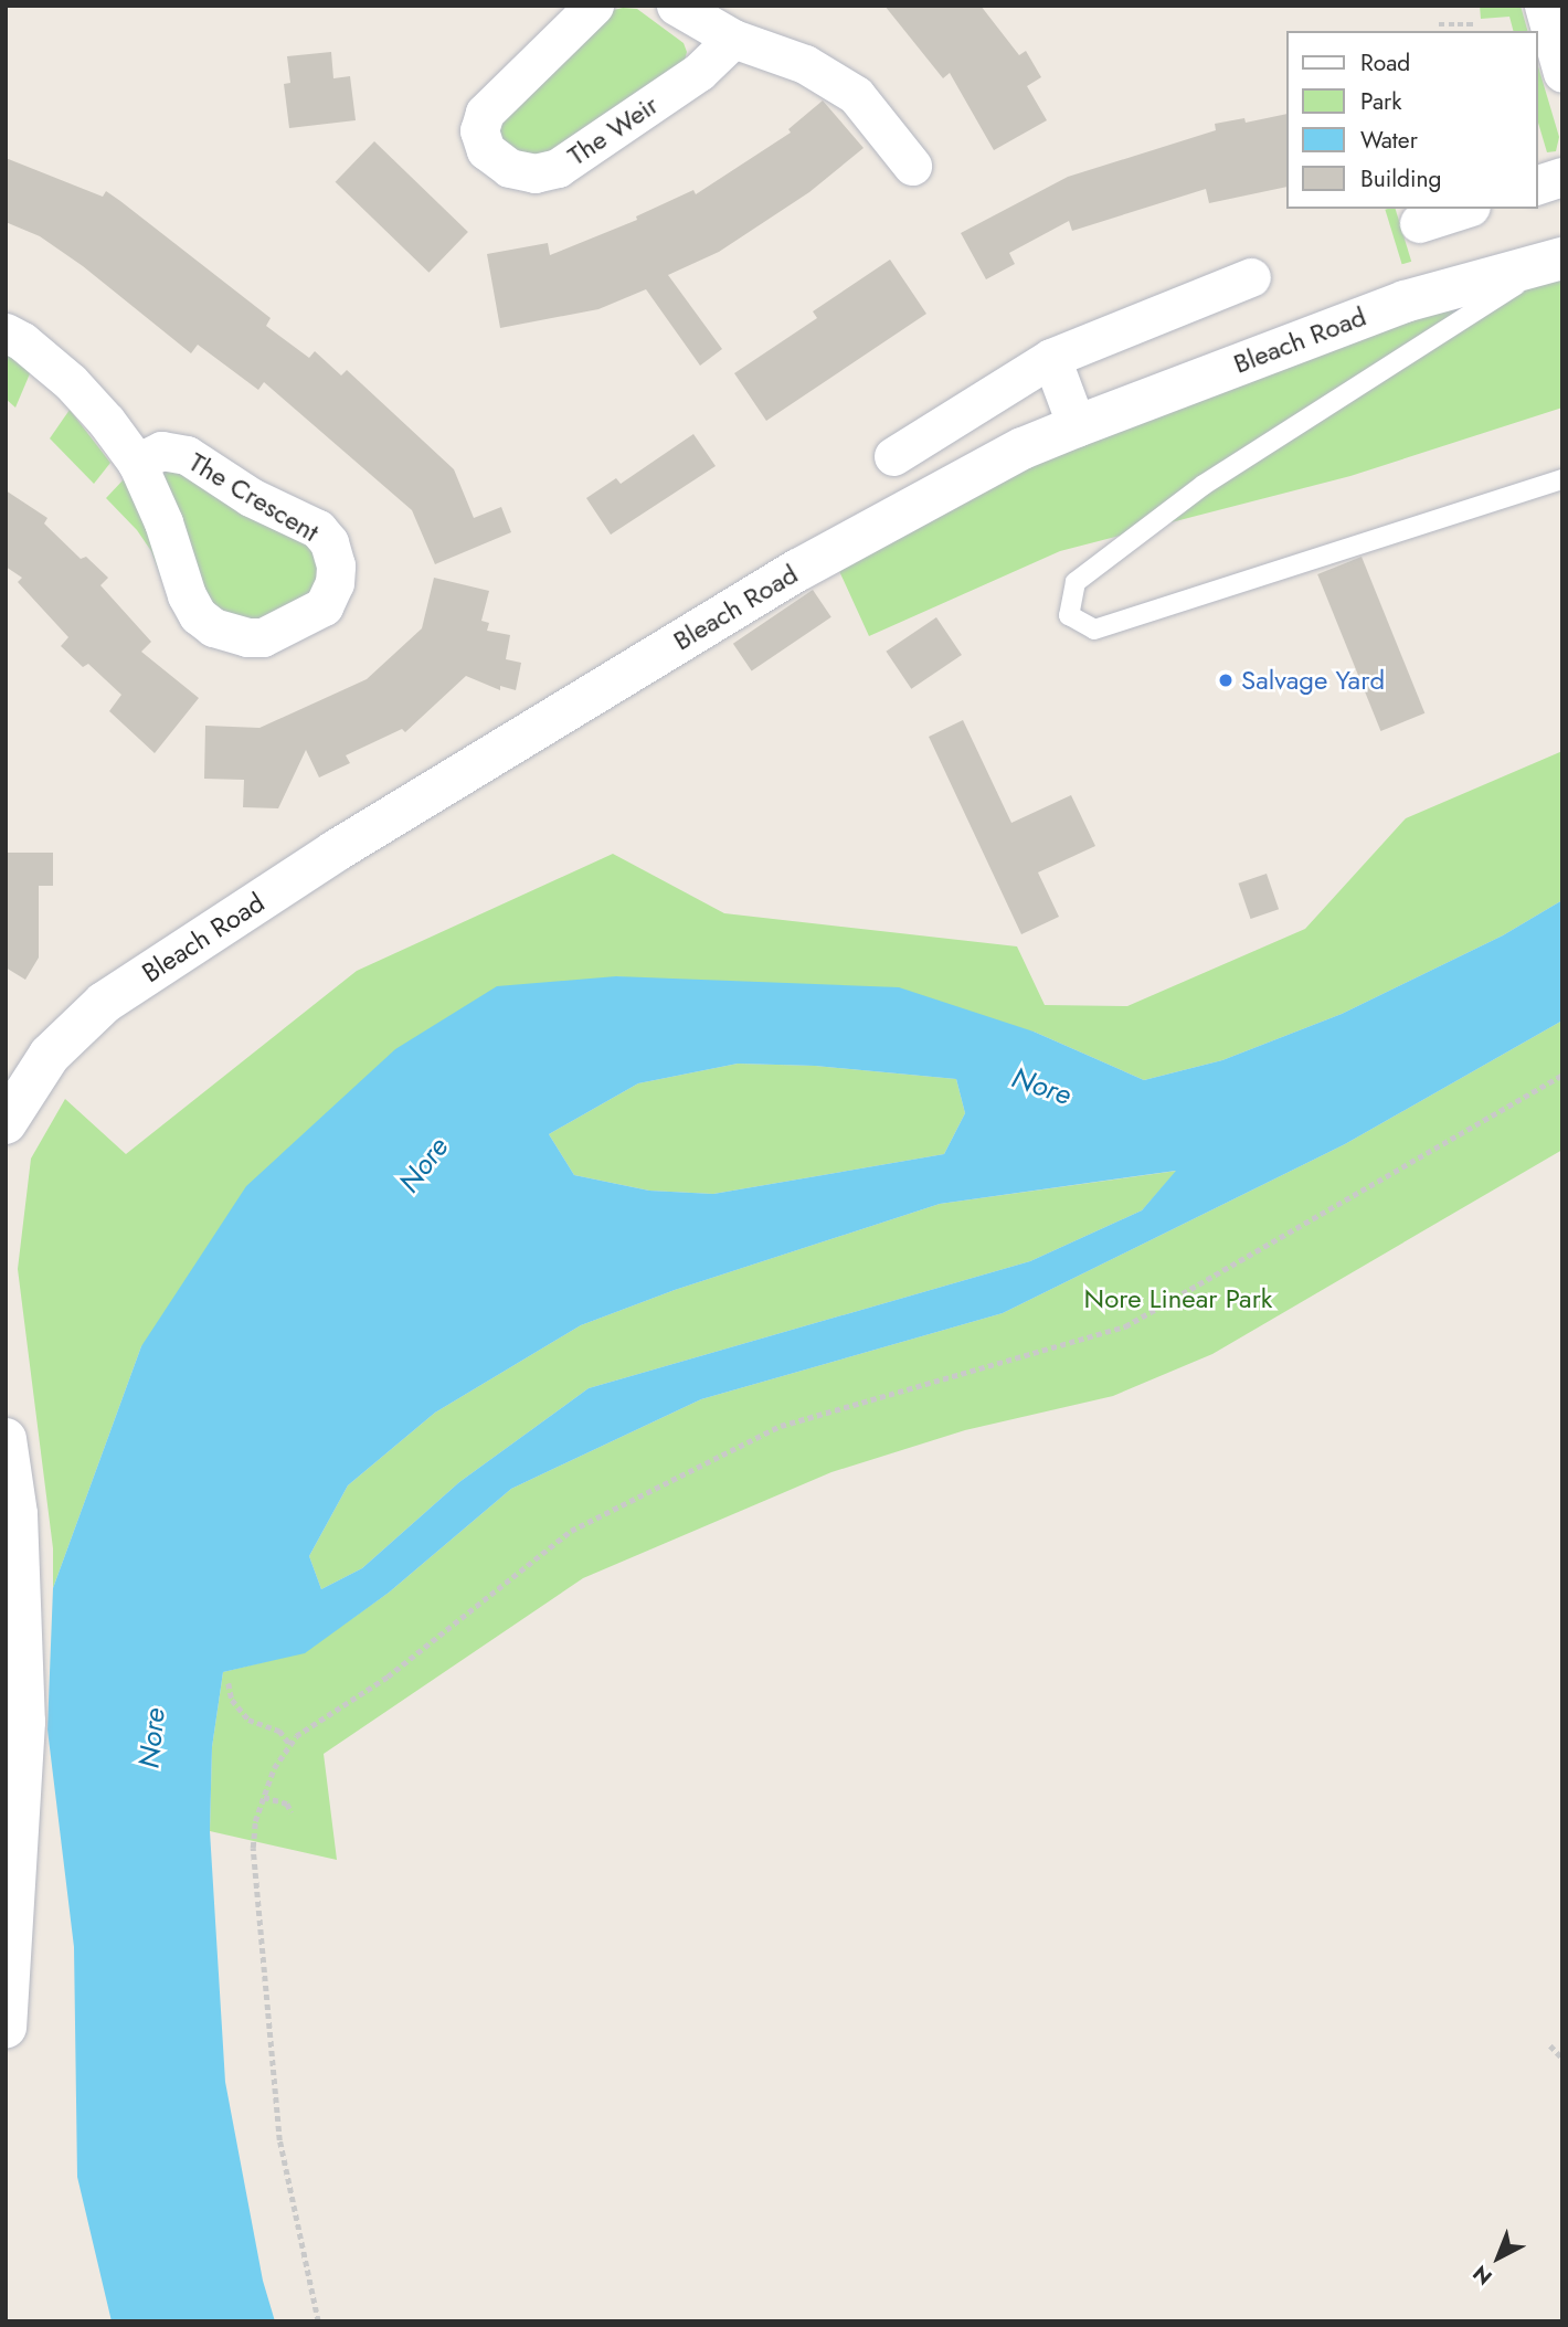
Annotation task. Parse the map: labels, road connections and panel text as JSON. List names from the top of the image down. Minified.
{"streets":{"street":["The Weir","Bleach Road","The Crescent"]},"water":["Nore"],"parks":["Nore Linear Park"],"places":["Salvage Yard"],"legend":["Road","Park","Water","Building"],"north":"bottom left"}
